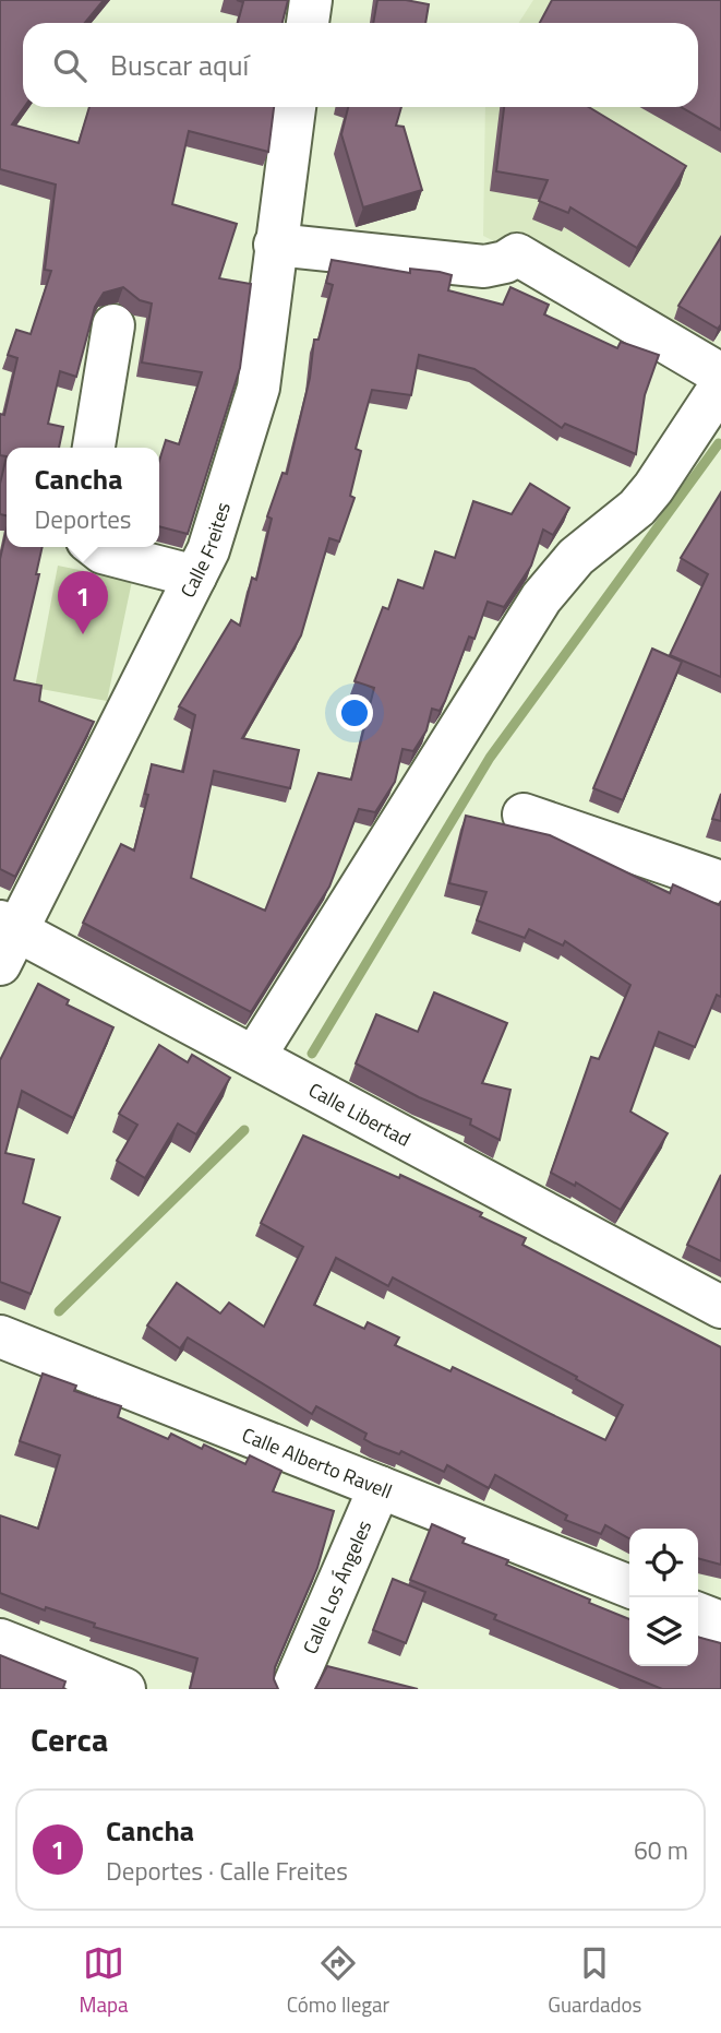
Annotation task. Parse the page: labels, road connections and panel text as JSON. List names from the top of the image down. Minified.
{"streets":{"street":["Calle Freites","Calle Libertad","Calle Alberto Ravell","Calle Los Ángeles"]},"crossings":[["Calle Freites","Calle Libertad"],["Calle Alberto Ravell","Calle Los Ángeles"]],"page":{"search":"Buscar aquí","popup":["Cancha","Deportes"],"pins":"1","heading":"Cerca","list":[{"mark":"1","name":"Cancha","note":"Deportes · Calle Freites","value":"60 m"}],"nav":["Mapa","Cómo llegar","Guardados"]}}
